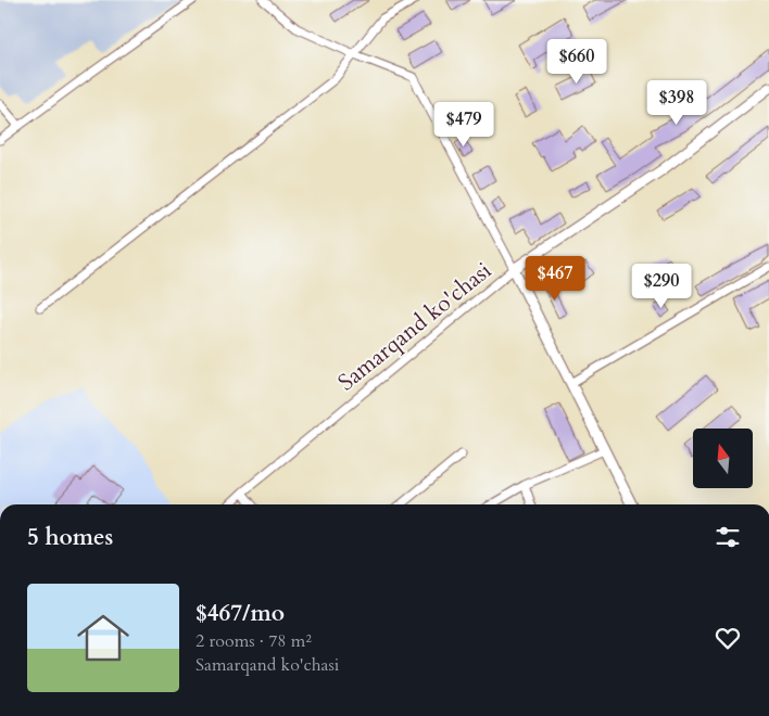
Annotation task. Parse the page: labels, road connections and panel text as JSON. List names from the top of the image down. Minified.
{"streets":{"street":["Samarqand ko'chasi"]},"north":"top","page":{"price":["$660","$398","$479","$467","$290"],"heading":"5 homes","list":[{"name":"$467/mo","note":"2 rooms · 78 m² · Samarqand ko'chasi"}]}}
